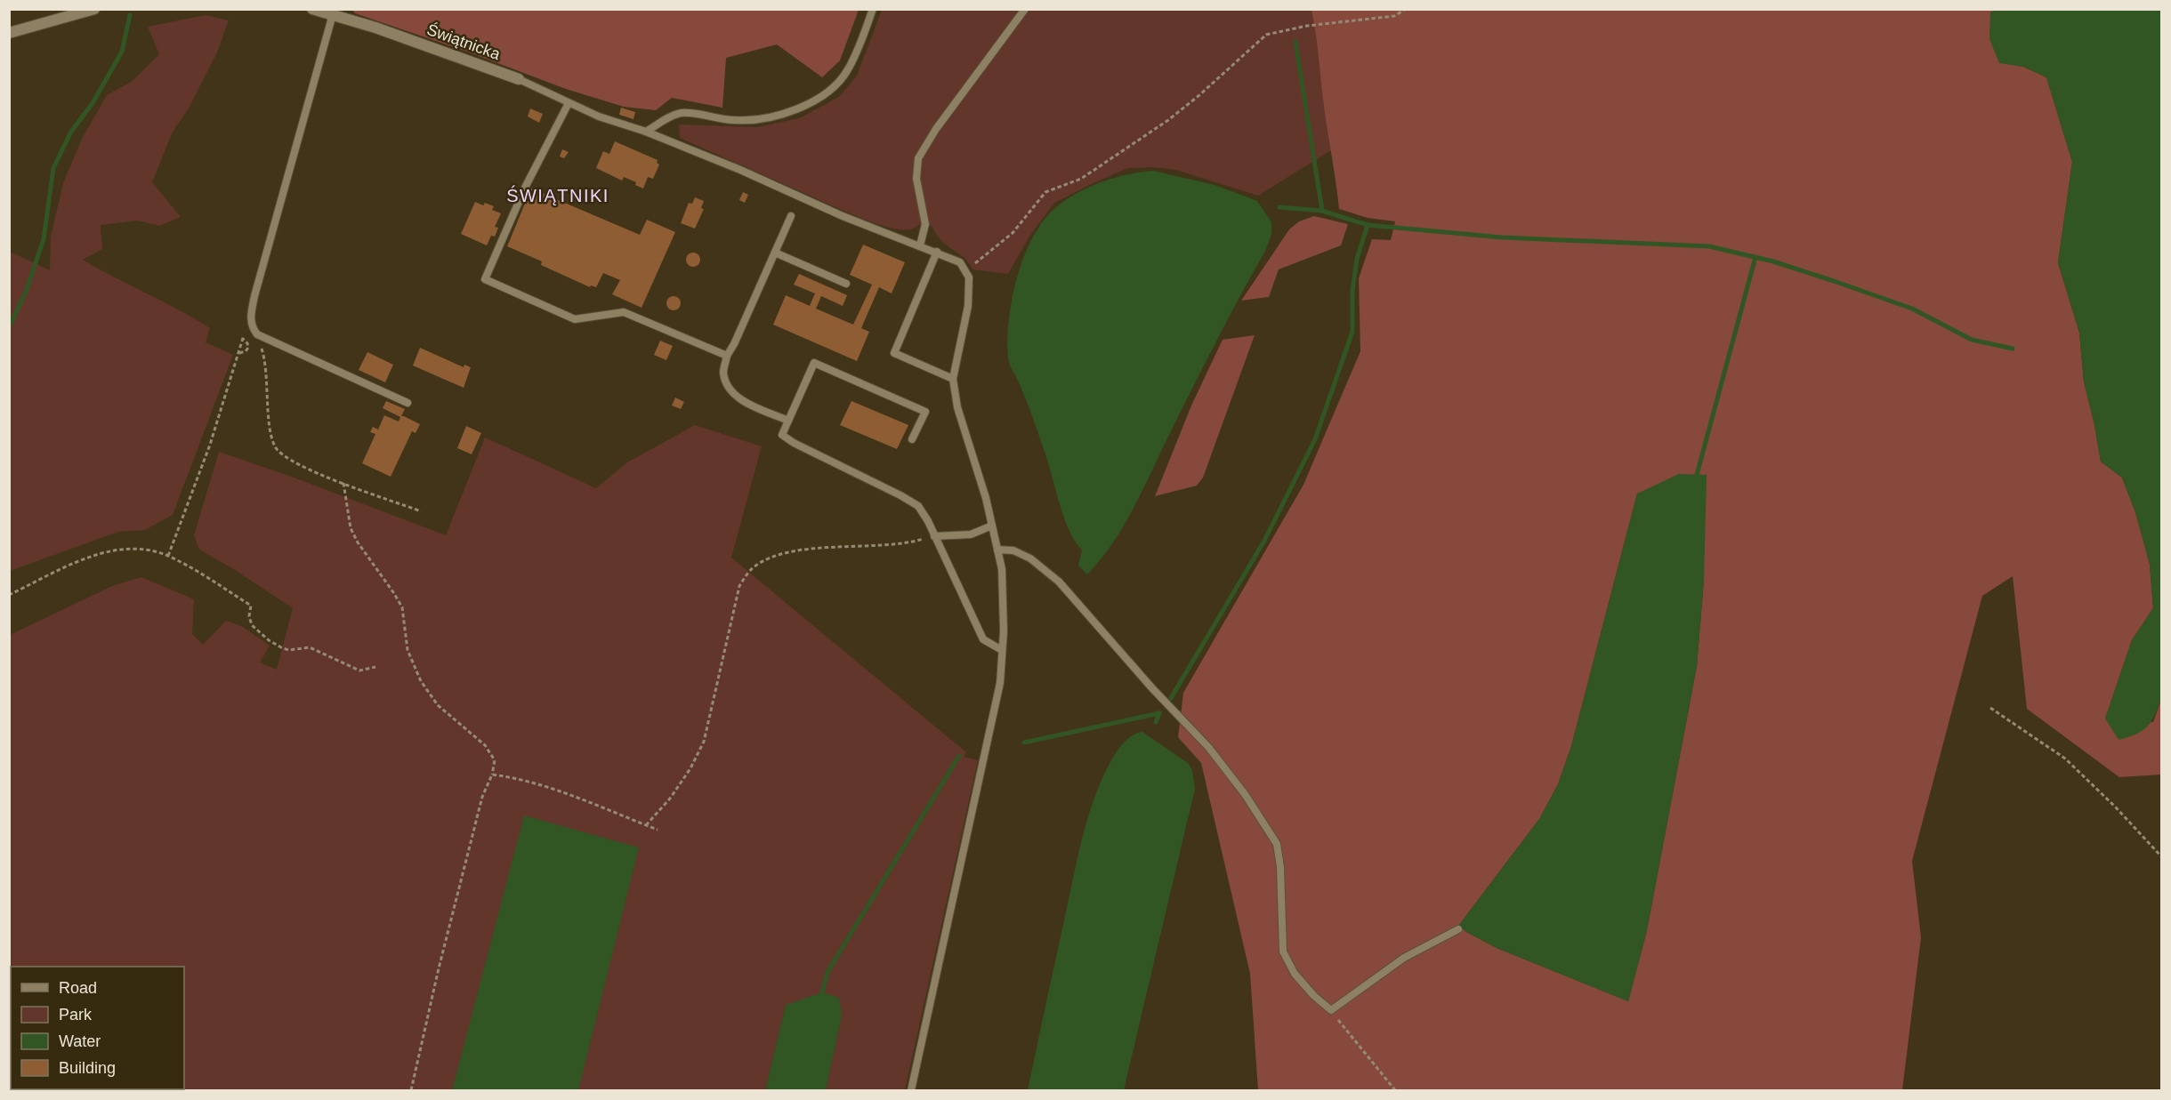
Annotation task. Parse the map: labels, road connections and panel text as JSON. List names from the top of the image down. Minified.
{"streets":{"street":["Świątnicka"]},"districts":["ŚWIĄTNIKI"],"legend":["Road","Park","Water","Building"]}
